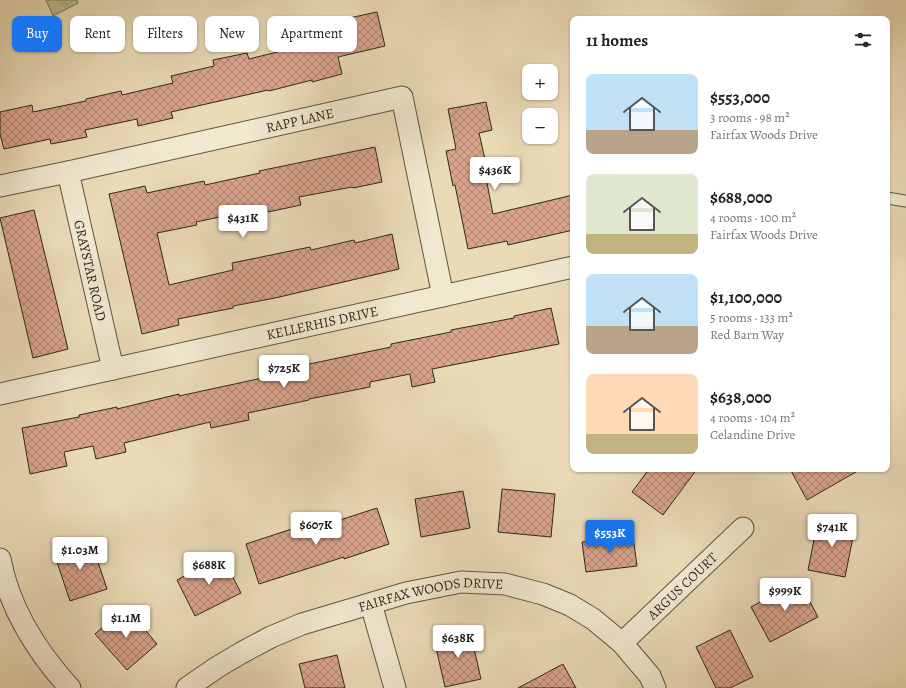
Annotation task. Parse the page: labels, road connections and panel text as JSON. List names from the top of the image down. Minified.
{"streets":{"street":["RAPP LANE","GRAYSTAR ROAD","KELLERHIS DRIVE","ARGUS COURT","FAIRFAX WOODS DRIVE"]},"crossings":[["RAPP LANE","GRAYSTAR ROAD"],["RAPP LANE","KELLERHIS DRIVE"],["GRAYSTAR ROAD","KELLERHIS DRIVE"],["ARGUS COURT","FAIRFAX WOODS DRIVE"]],"page":{"chip":["Buy","Rent","Filters","New","Apartment"],"heading":"11 homes","map_buttons":["+","−"],"list":[{"name":"$553,000","note":"3 rooms · 98 m² · Fairfax Woods Drive"},{"name":"$688,000","note":"4 rooms · 100 m² · Fairfax Woods Drive"},{"name":"$1,100,000","note":"5 rooms · 133 m² · Red Barn Way"},{"name":"$638,000","note":"4 rooms · 104 m² · Celandine Drive"}],"price":["$436K","$431K","$725K","$607K","$741K","$553K","$1.03M","$688K","$999K","$1.1M","$638K"]}}
